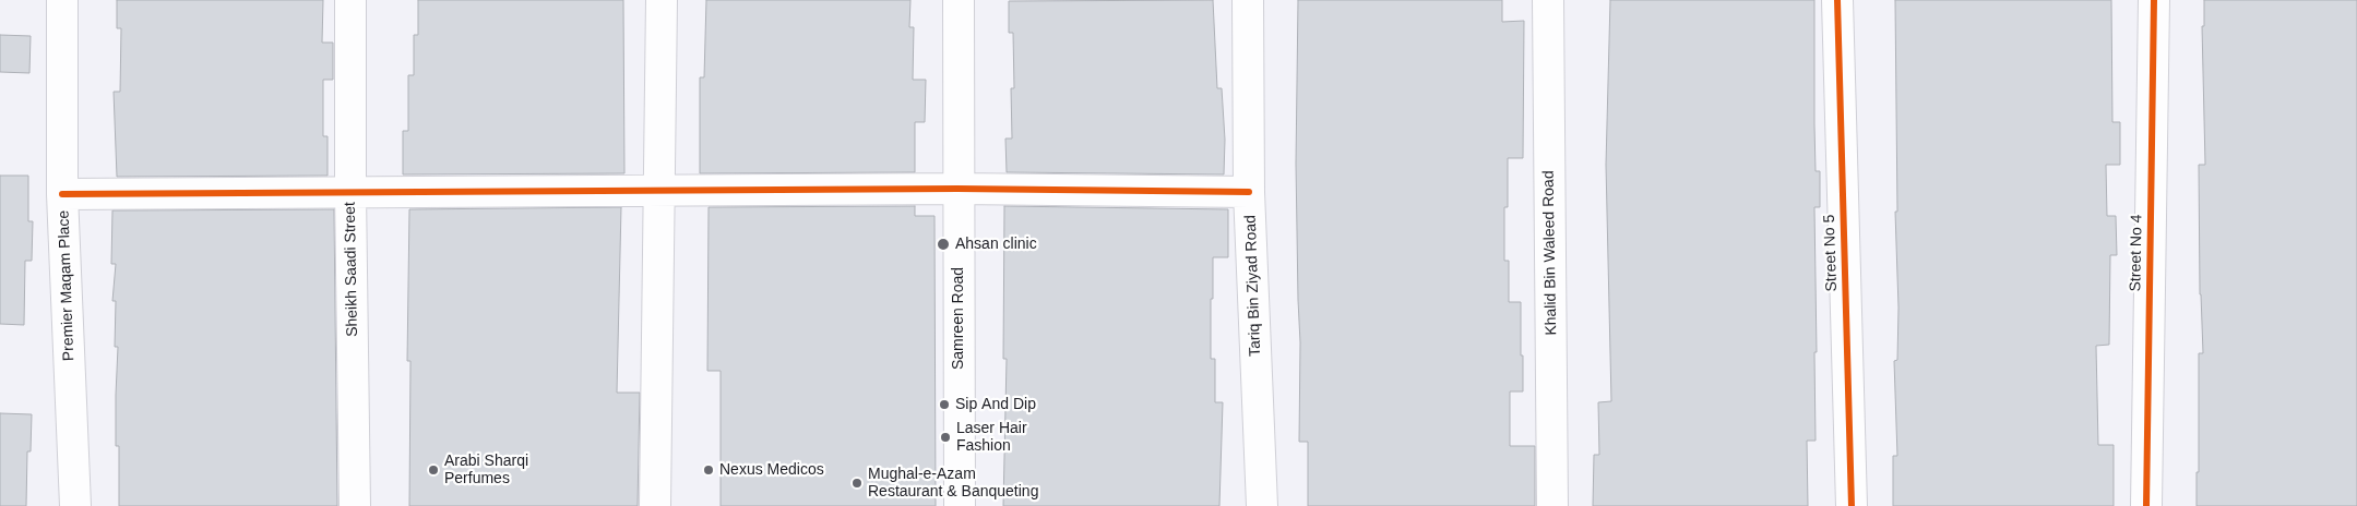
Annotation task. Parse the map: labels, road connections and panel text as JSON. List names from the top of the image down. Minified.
{"streets":{"street":["Khalid Bin Waleed Road","Street No 5","Street No 4","Sheikh Saadi Street","Premier Maqam Place","Tariq Bin Ziyad Road","Samreen Road"]},"places":["Ahsan clinic","Sip And Dip","Laser Hair Fashion","Arabi Sharqi Perfumes","Nexus Medicos","Mughal-e-Azam Restaurant & Banqueting"]}
